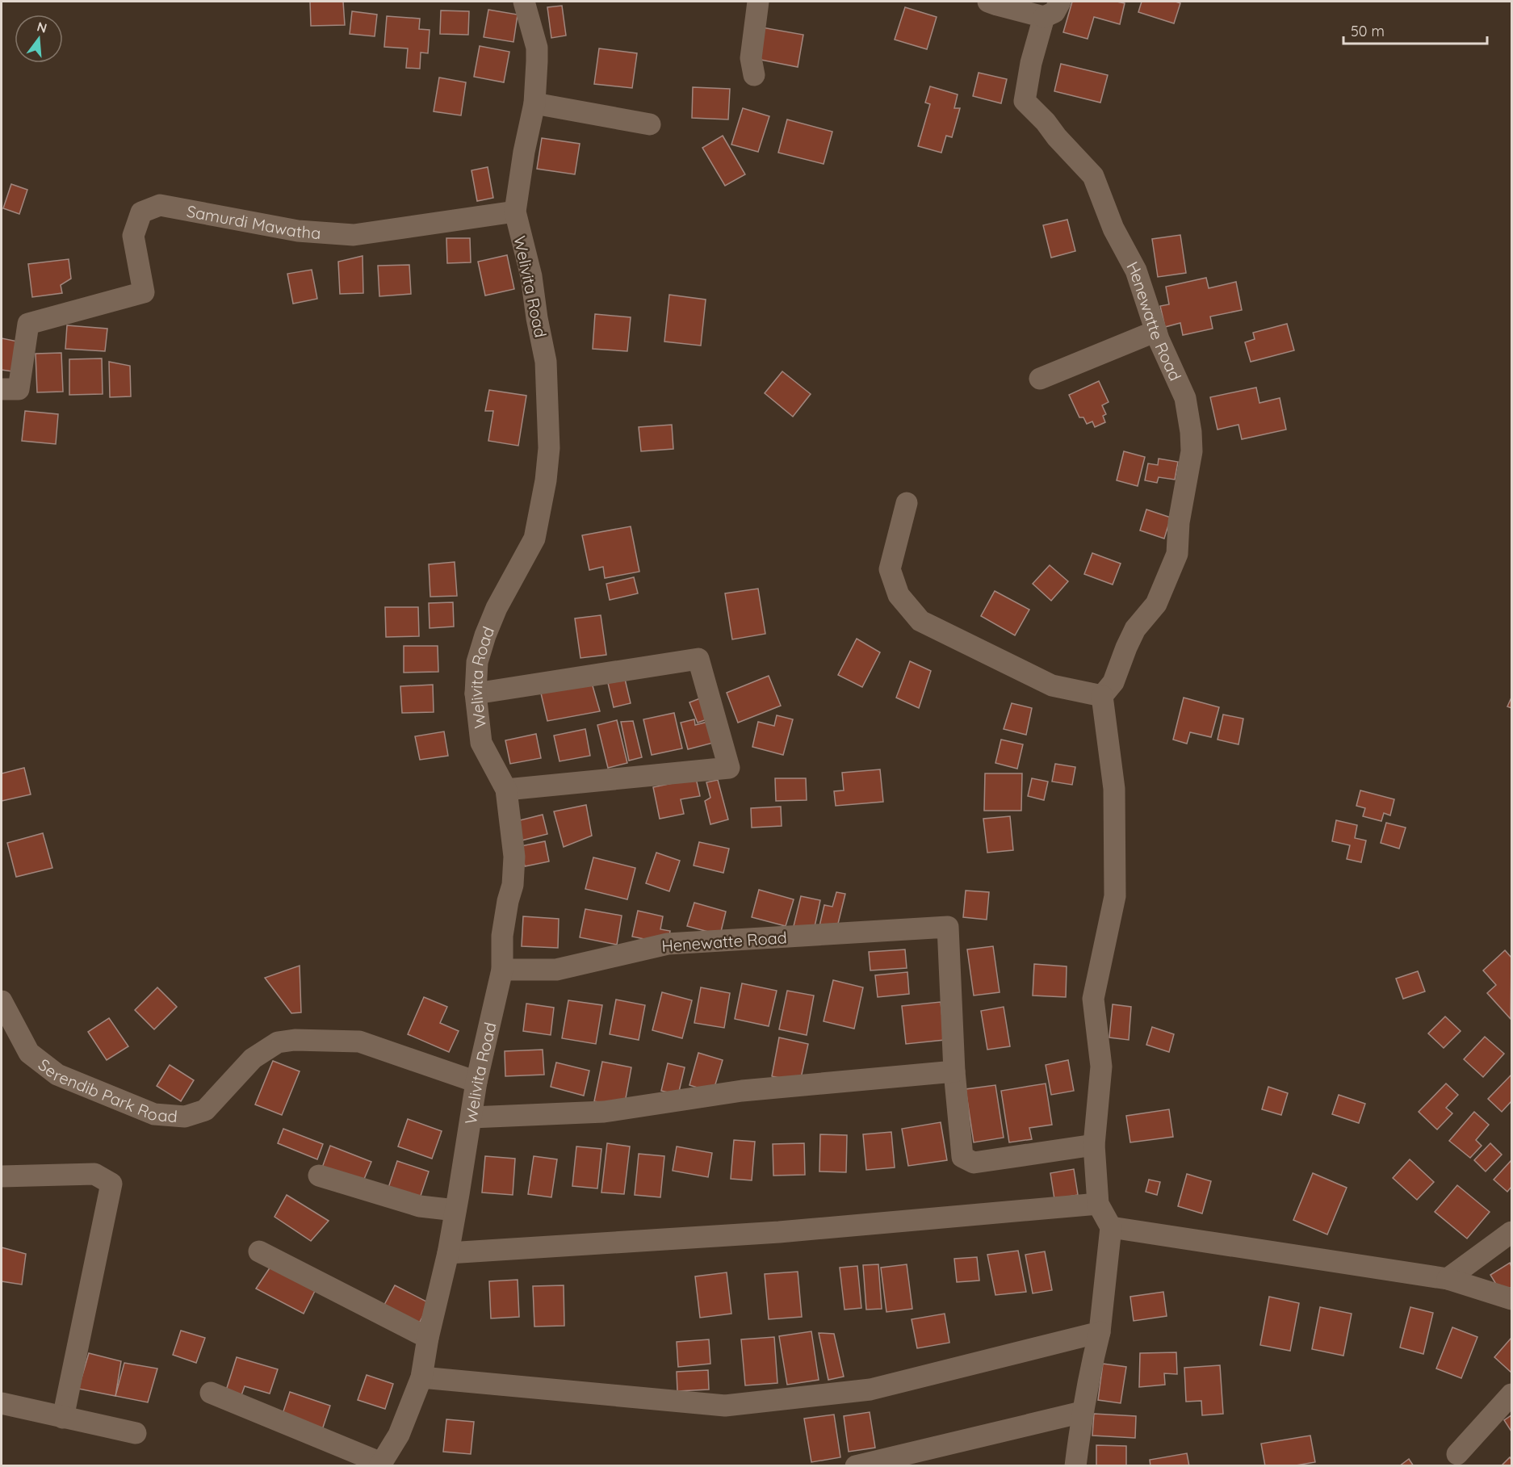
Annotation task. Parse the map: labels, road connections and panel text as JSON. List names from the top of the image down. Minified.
{"streets":{"street":["Samurdi Mawatha","Welivita Road","Henewatte Road","Serendib Park Road"]},"crossings":[["Samurdi Mawatha","Welivita Road"],["Welivita Road","Henewatte Road"],["Welivita Road","Serendib Park Road"]],"scale_bar":"50 m","north":"top"}
